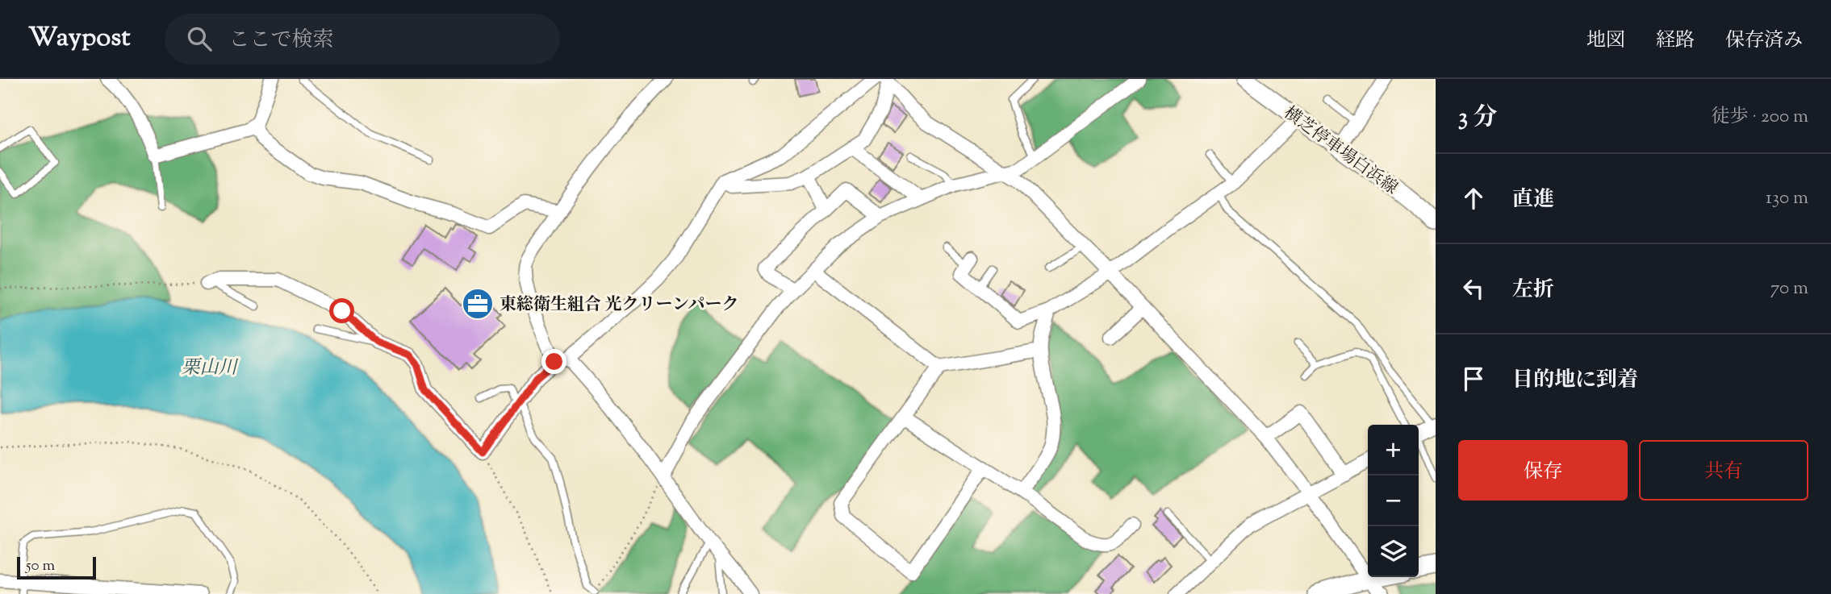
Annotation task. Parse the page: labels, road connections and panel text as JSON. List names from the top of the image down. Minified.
{"streets":{"main road":["横芝停車場白浜線"]},"water":["栗山川"],"places":{"office":["東総衛生組合 光クリーンパーク"]},"scale_bar":"50 m","page":{"header":"Waypost","search":"ここで検索","nav":["地図","経路","保存済み"],"heading":["3 分","徒歩 · 200 m"],"list":[["直進","130 m"],["左折","70 m"],"目的地に到着"],"buttons":["保存","共有"],"map_buttons":["+","−"],"scale":"50 m"}}
